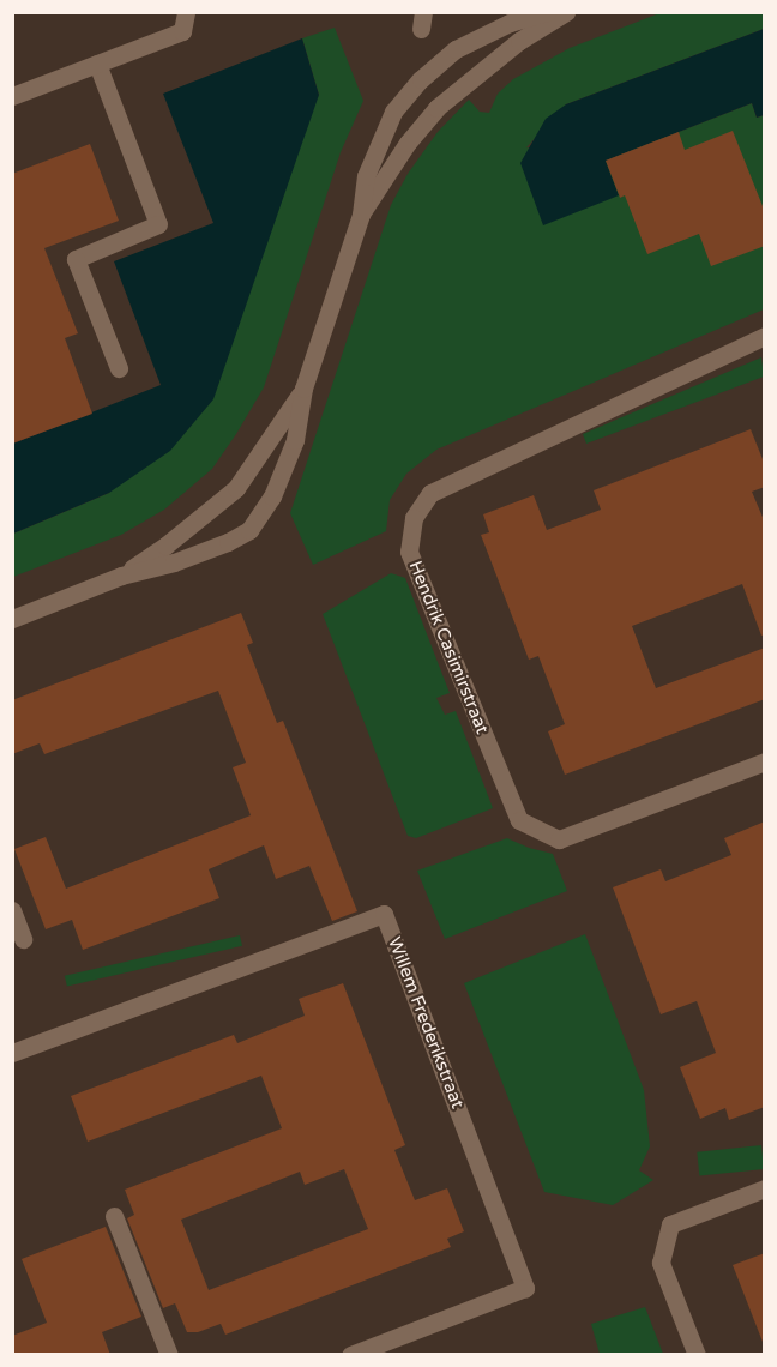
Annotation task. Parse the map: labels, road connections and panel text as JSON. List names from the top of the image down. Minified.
{"streets":{"street":["Hendrik Casimirstraat","Willem Frederikstraat"]}}
